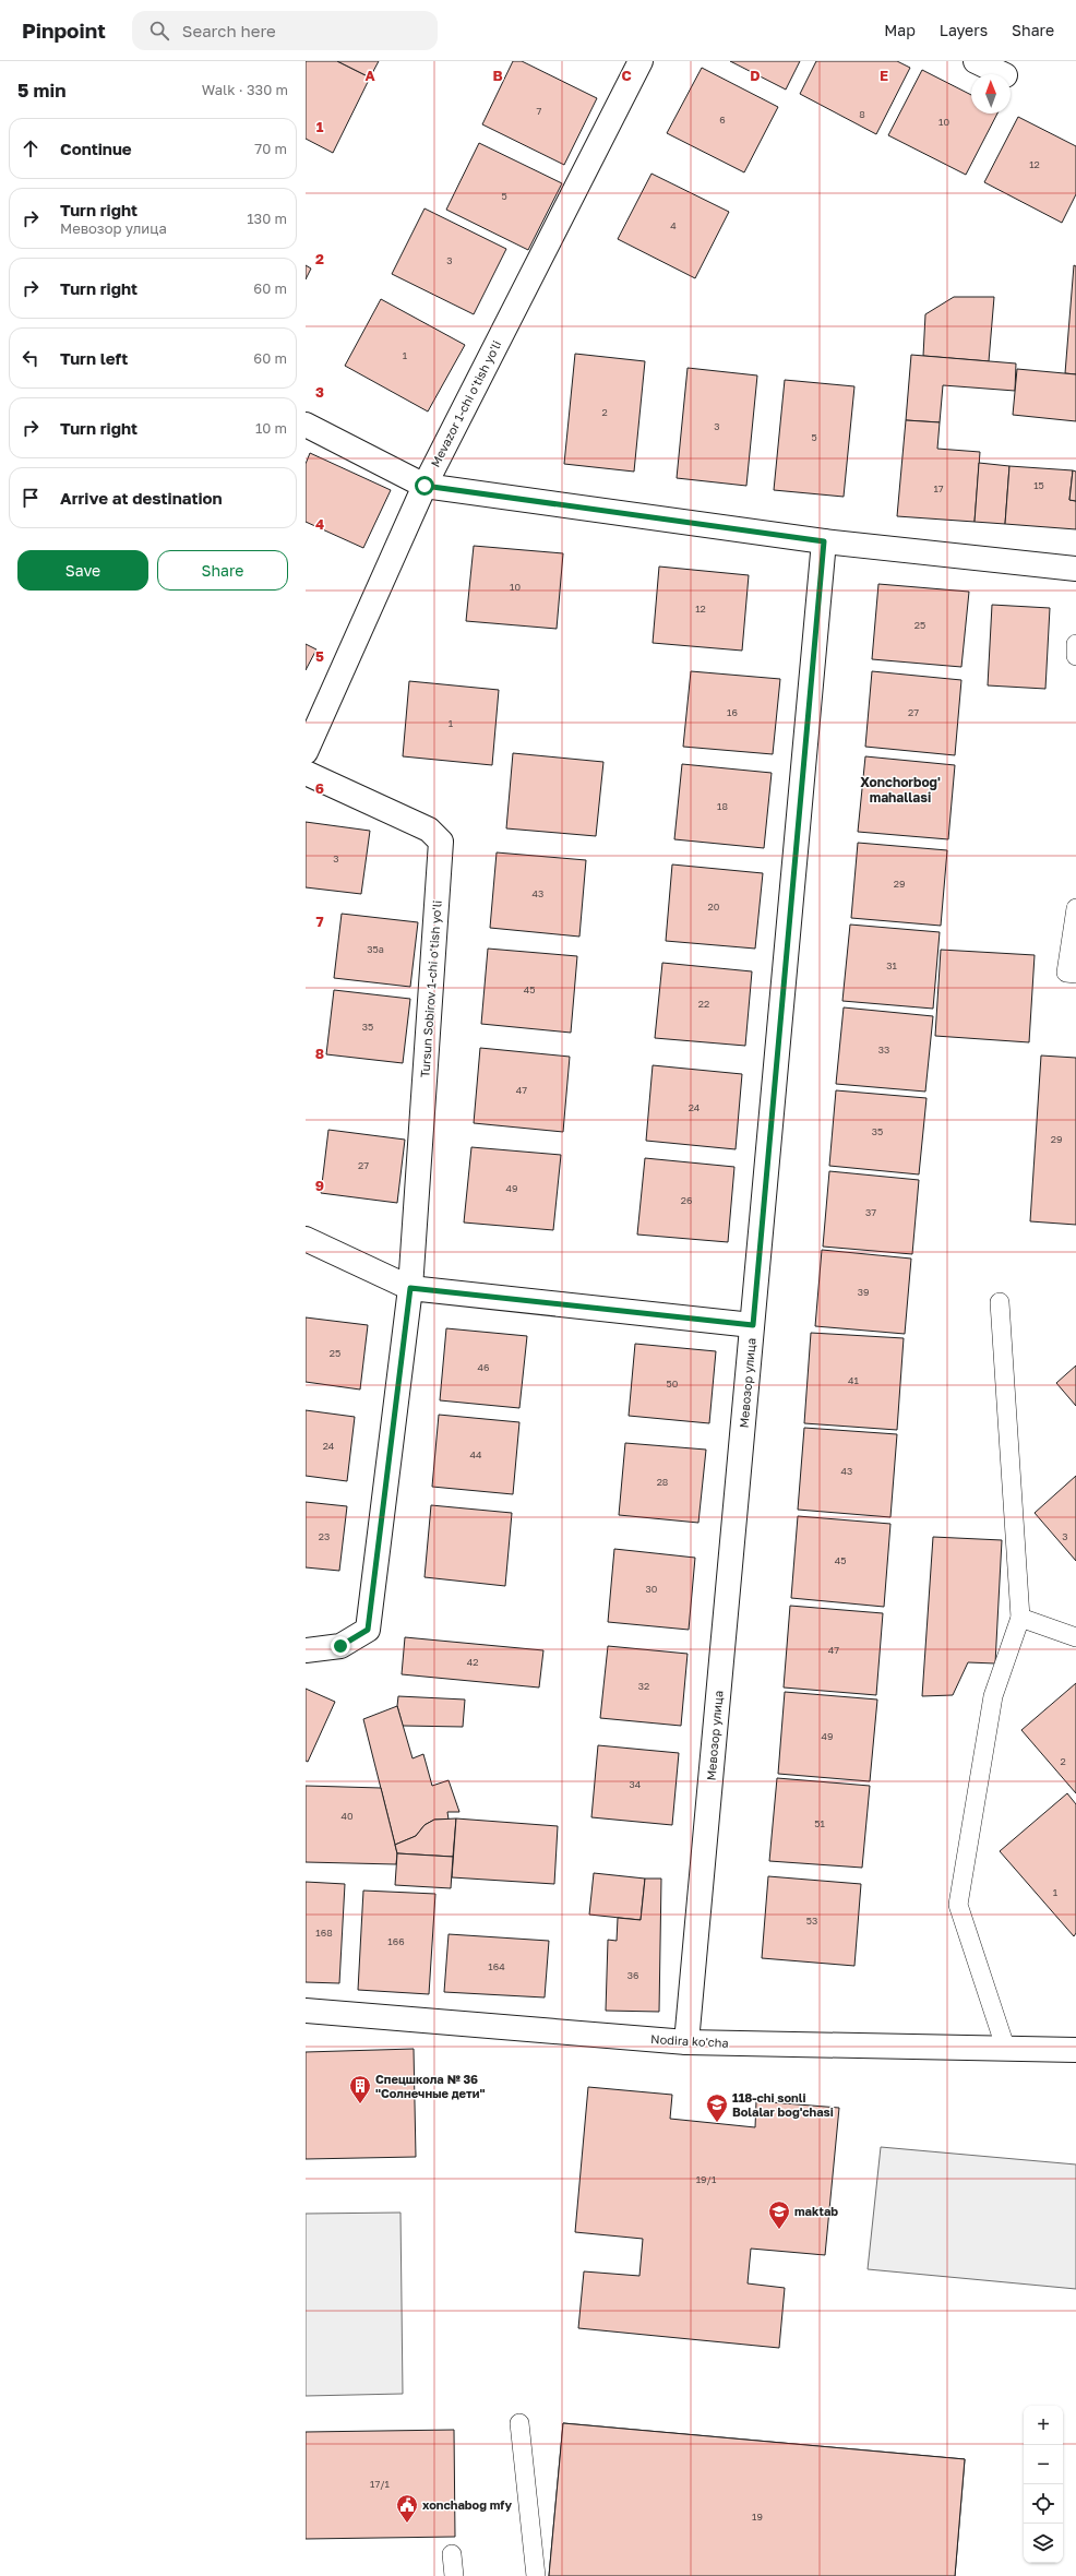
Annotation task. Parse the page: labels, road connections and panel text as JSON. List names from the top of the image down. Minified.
{"streets":{"street":["Mevazor 1-chi o'tish yo'li","Tursun Sobirov 1-chi o'tish yo'li","Мевозор улица","Nodira ko'cha"]},"crossings":[["Мевозор улица","Nodira ko'cha"]],"districts":["Xonchorbog' mahallasi"],"places":{"building":["Спецшкола № 36 \"Солнечные дети\""],"school or university":["118-chi sonli Bolalar bog'chasi","maktab"],"public building":["xonchabog mfy"]},"house_numbers":["7","8","6","10","12","5","4","3","1","2","3","5","15","17","10","12","25","16","27","1","18","3","29","43","20","35а","31","45","22","35","33","47","24","35","29","27","49","26","37","39","25","46","41","50","24","44","43","28","23","3","45","30","47","42","32","49","2","34","40","51","1","53","168","166","164","36","19/1","17/1","19"],"north":"top","page":{"header":"Pinpoint","search":"Search here","nav":["Map","Layers","Share"],"heading":["5 min","Walk · 330 m"],"list":[["Continue","70 m"],["Turn right","Мевозор улица","130 m"],["Turn right","60 m"],["Turn left","60 m"],["Turn right","10 m"],"Arrive at destination"],"buttons":["Save","Share"],"map_buttons":["+","−"]},"grid":{"columns":["A","B","C","D","E"],"rows":["1","2","3","4","5","6","7","8","9"]}}
